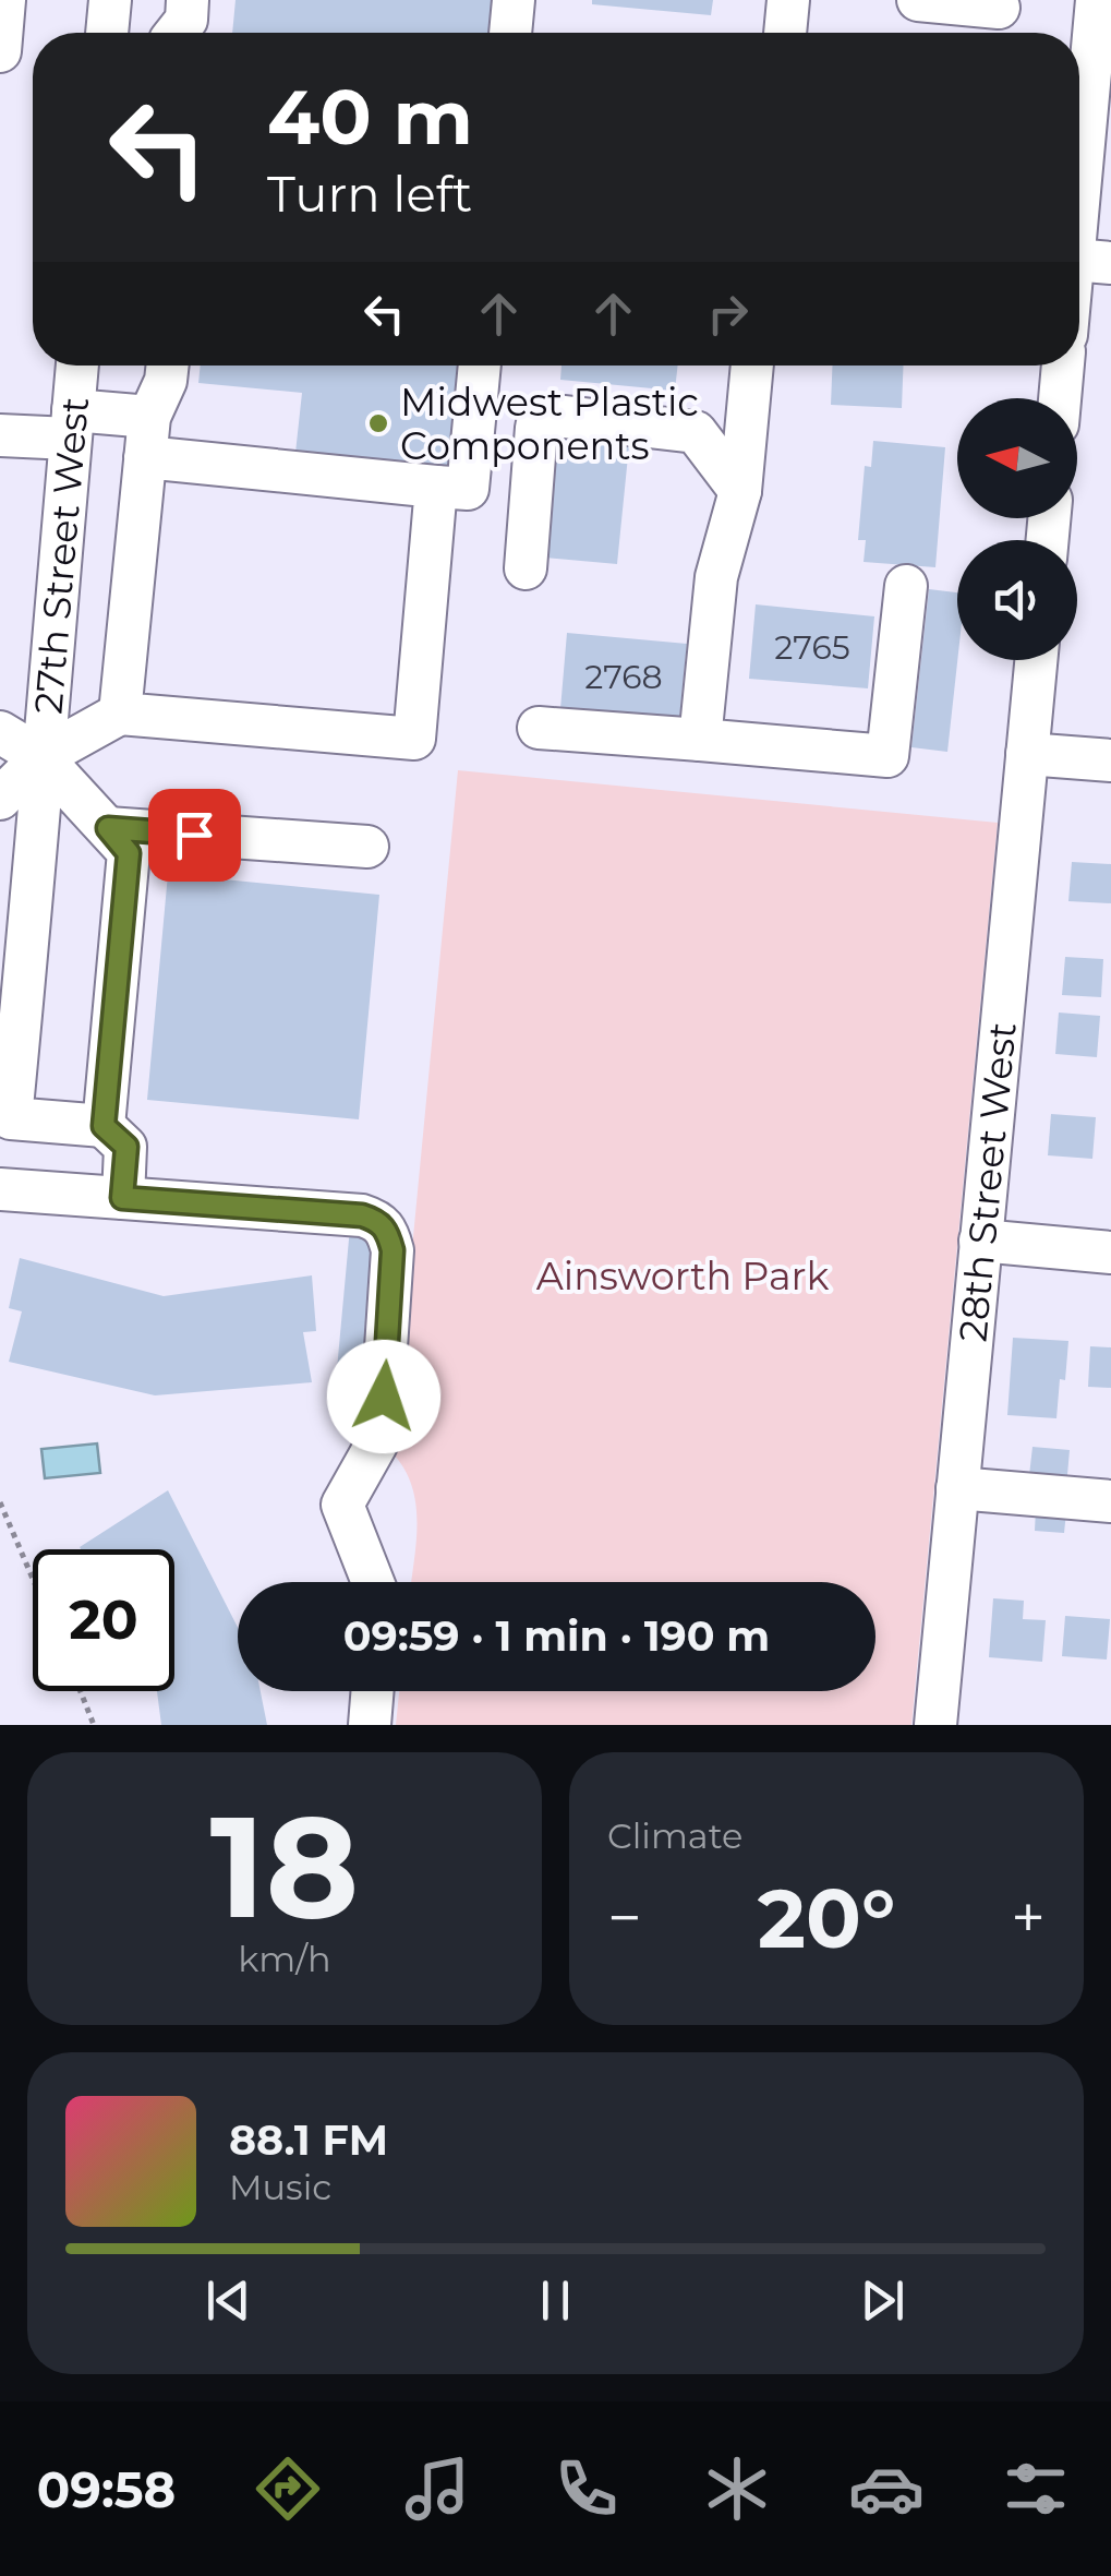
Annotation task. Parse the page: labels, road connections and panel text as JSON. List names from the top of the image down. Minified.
{"streets":{"street":["27th Street West","28th Street West"]},"parks":["Ainsworth Park"],"places":["Midwest Plastic Components"],"house_numbers":["2765","2768"],"north":"left","page":{"turn":["40 m","Turn left"],"limit":"20","trip":"09:59 · 1 min · 190 m","tile":[["18","km/h"],"Climate"],"heat":["−","20°","+"],"song":["88.1 FM","Music"],"tabs":"09:58"}}
